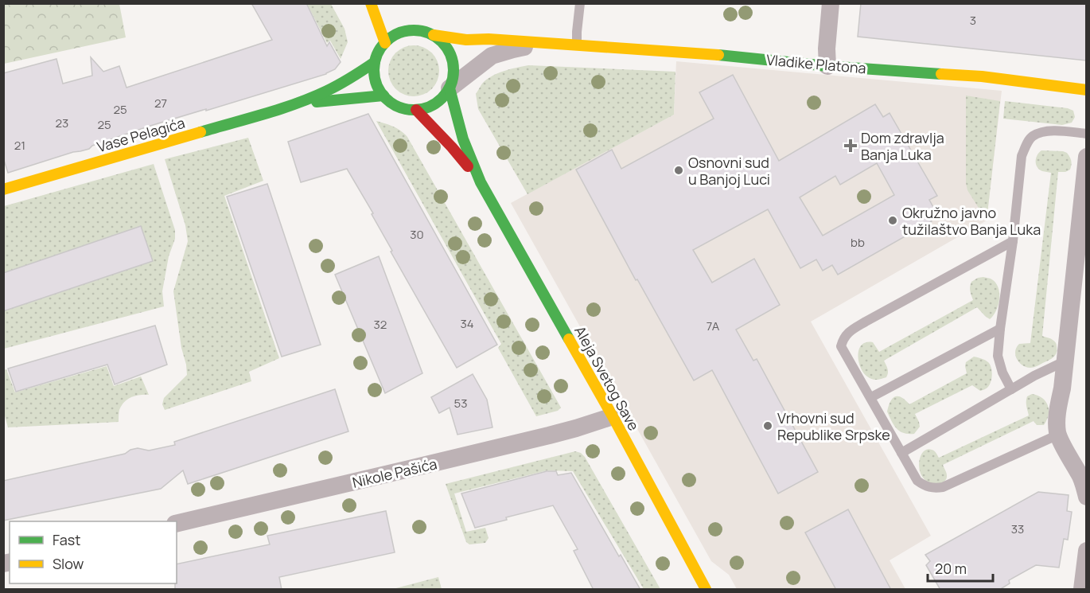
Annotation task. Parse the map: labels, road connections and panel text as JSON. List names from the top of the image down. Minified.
{"streets":{"street":["Vladike Platona","Vase Pelagića","Aleja Svetog Save","Nikole Pašića"]},"crossings":[["Vladike Platona","Vase Pelagića"],["Vladike Platona","Aleja Svetog Save"],["Vase Pelagića","Aleja Svetog Save"],["Aleja Svetog Save","Nikole Pašića"]],"places":{"health":["Dom zdravlja Banja Luka"],"other":["Osnovni sud u Banjoj Luci","Okružno javno tužilaštvo Banja Luka","Vrhovni sud Republike Srpske"]},"house_numbers":["3","27","25","23","25","21","30","bb","34","32","7A","53","33"],"legend":["Fast","Slow"],"scale_bar":"20 m"}
